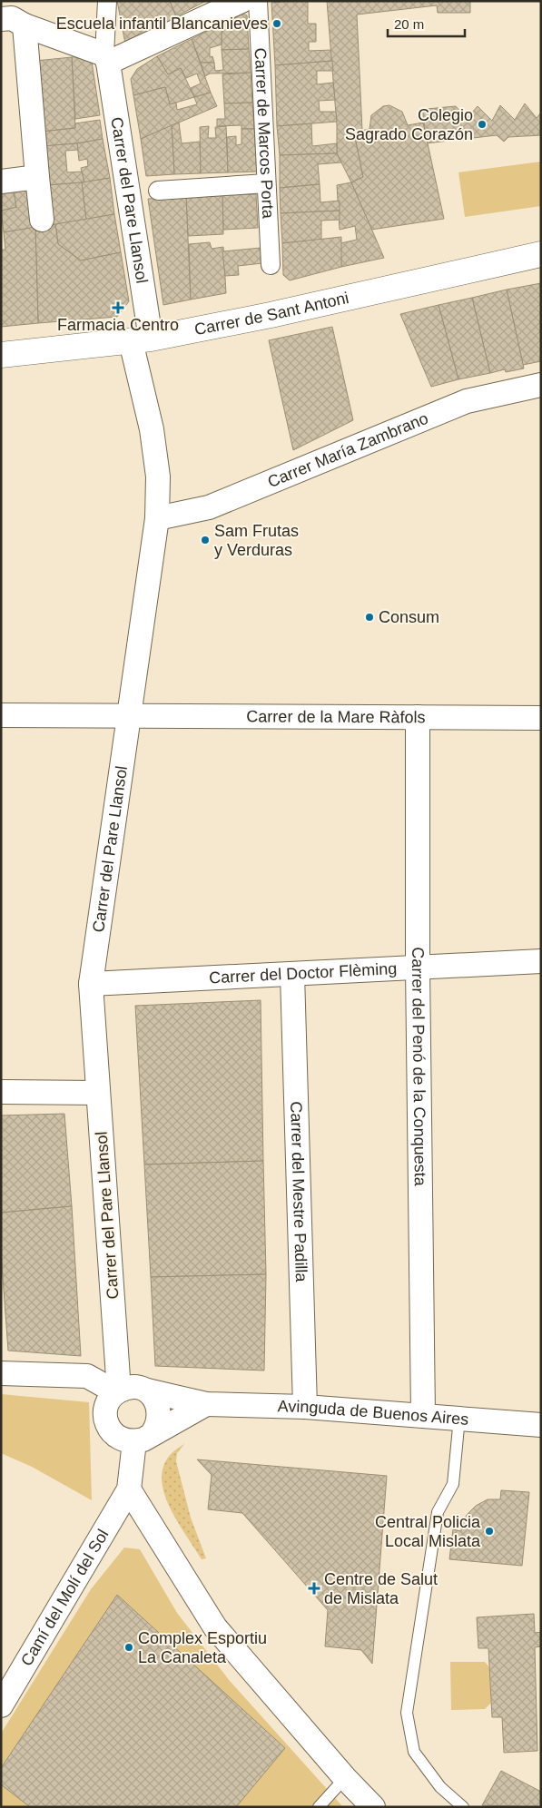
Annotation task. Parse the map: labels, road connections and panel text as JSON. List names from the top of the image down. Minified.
{"streets":{"street":["Carrer de Marcos Porta","Carrer del Pare Llansol","Carrer de Sant Antoni","Carrer María Zambrano","Carrer de la Mare Ràfols","Carrer del Doctor Flèming","Carrer del Penó de la Conquesta","Carrer del Mestre Padilla","Avinguda de Buenos Aires","Camí del Molí del Sol"]},"crossings":[["Carrer del Pare Llansol","Carrer de Sant Antoni"],["Carrer del Pare Llansol","Carrer María Zambrano"],["Carrer del Pare Llansol","Carrer de la Mare Ràfols"],["Carrer del Pare Llansol","Carrer del Doctor Flèming"],["Carrer del Pare Llansol","Avinguda de Buenos Aires"],["Carrer de la Mare Ràfols","Carrer del Penó de la Conquesta"],["Carrer del Doctor Flèming","Carrer del Penó de la Conquesta"],["Carrer del Doctor Flèming","Carrer del Mestre Padilla"],["Carrer del Penó de la Conquesta","Avinguda de Buenos Aires"],["Carrer del Mestre Padilla","Avinguda de Buenos Aires"]],"places":{"other":["Escuela infantil Blancanieves","Colegio Sagrado Corazón","Sam Frutas y Verduras","Consum","Central Policia Local Mislata","Complex Esportiu La Canaleta"],"health":["Farmacia Centro","Centre de Salut de Mislata"]},"scale_bar":"20 m"}
